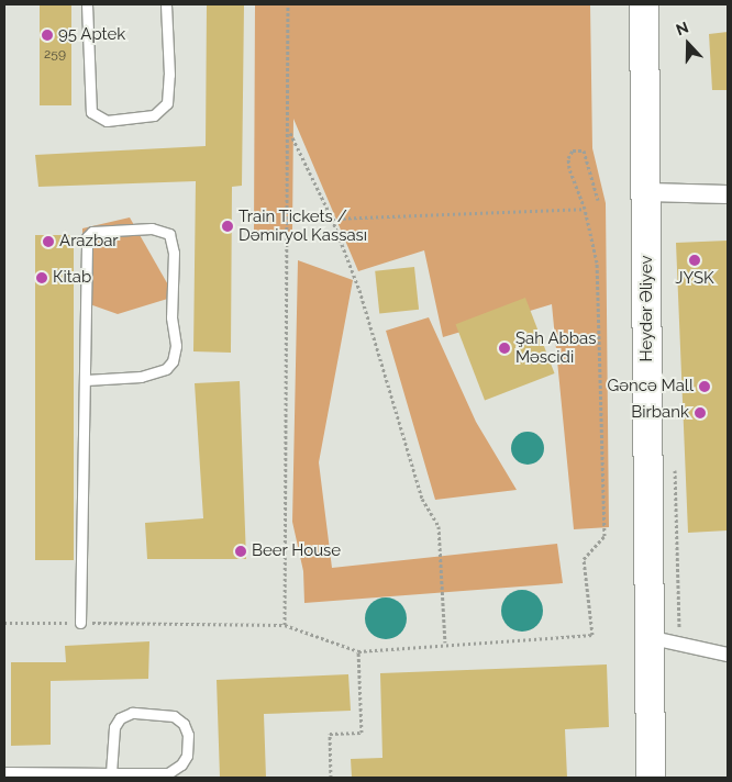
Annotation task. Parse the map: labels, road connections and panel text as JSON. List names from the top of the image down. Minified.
{"streets":{"main road":["Heydər Əliyev"]},"places":["95 Aptek","Train Tickets / Dəmiryol Kassası","Arazbar","JYSK","Кitab","Şah Abbas Məscidi","Gəncə Mall","Birbank","Beer House"],"house_numbers":["259"],"north":"top"}
